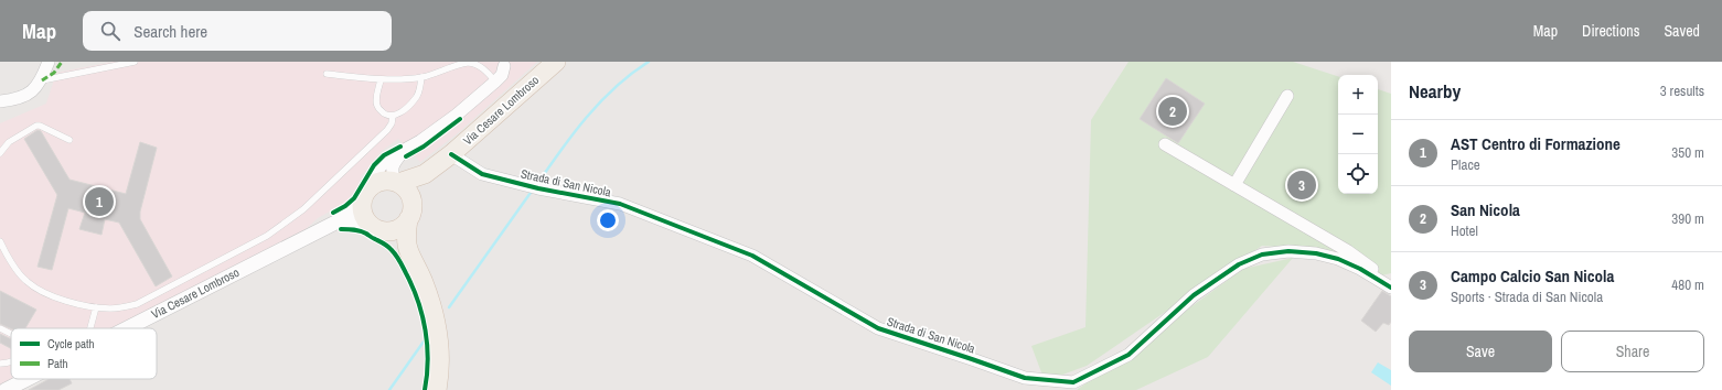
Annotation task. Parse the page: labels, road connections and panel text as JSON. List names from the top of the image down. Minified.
{"streets":{"main road":["Via Cesare Lombroso"],"street":["Strada di San Nicola"]},"crossings":[["Via Cesare Lombroso","Strada di San Nicola"]],"legend":["Cycle path","Path"],"page":{"header":"Map","search":"Search here","nav":["Map","Directions","Saved"],"heading":["Nearby","3 results"],"map_buttons":["+","−"],"pins":["2","3","1"],"list":[{"mark":"1","name":"AST Centro di Formazione","note":"Place","value":"350 m"},{"mark":"2","name":"San Nicola","note":"Hotel","value":"390 m"},{"mark":"3","name":"Campo Calcio San Nicola","note":"Sports · Strada di San Nicola","value":"480 m"}],"buttons":["Save","Share"]}}
